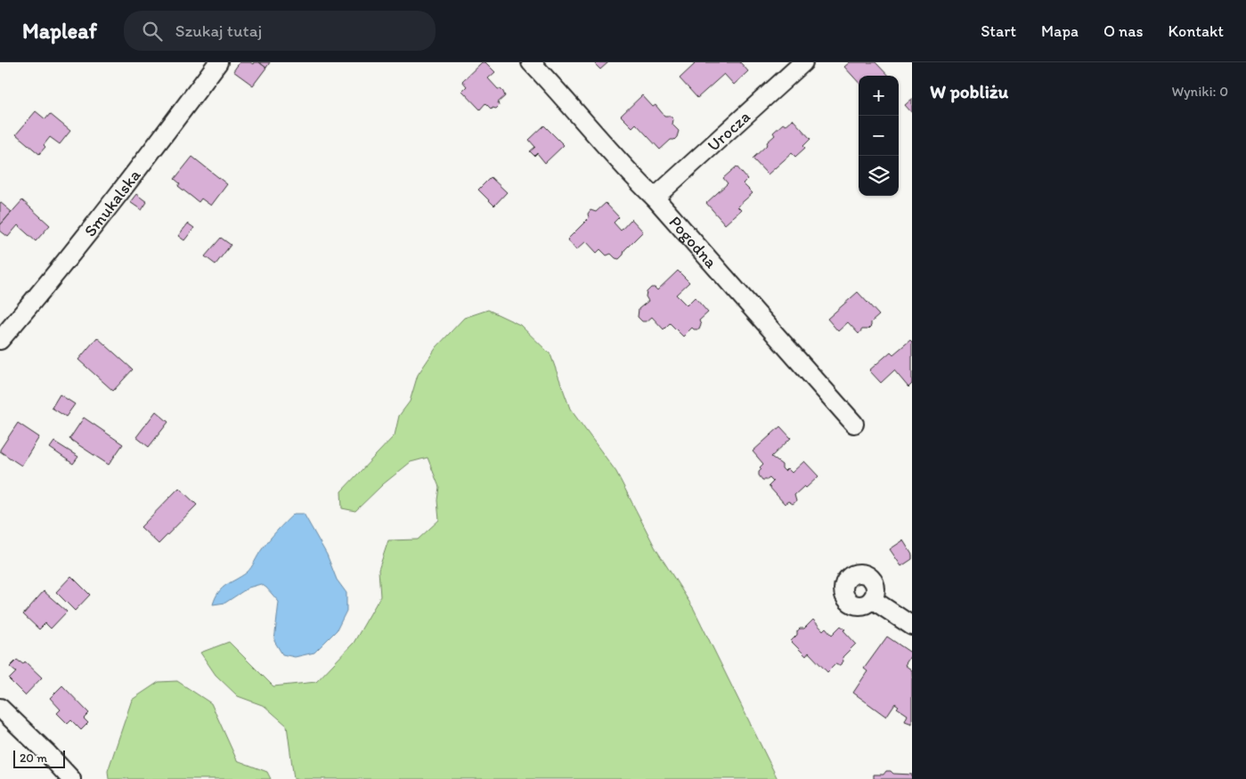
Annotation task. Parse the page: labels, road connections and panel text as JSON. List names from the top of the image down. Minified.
{"streets":{"street":["Urocza","Smukalska","Pogodna"]},"crossings":[["Urocza","Pogodna"]],"scale_bar":"20 m","page":{"header":"Mapleaf","search":"Szukaj tutaj","nav":["Start","Mapa","O nas","Kontakt"],"heading":["W pobliżu","Wyniki: 0"],"map_buttons":["+","−"],"scale":"20 m"}}
